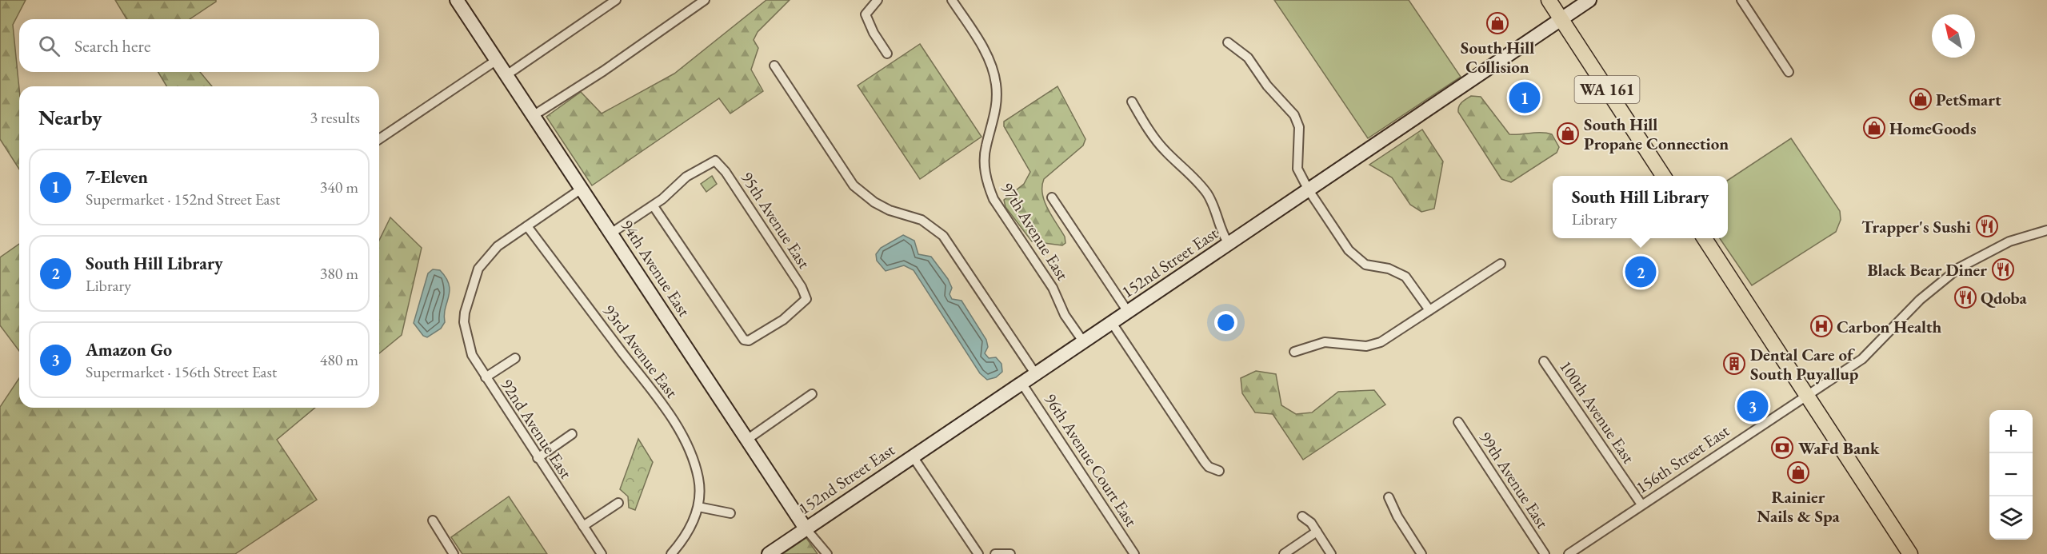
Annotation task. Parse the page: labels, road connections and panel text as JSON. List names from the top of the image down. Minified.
{"streets":{"main road":["WA 161","152nd Street East","94th Avenue East"],"street":["95th Avenue East","97th Avenue East","93rd Avenue East","100th Avenue East","92nd Avenue East","156th Street East","96th Avenue Court East","99th Avenue East"]},"crossings":[["WA 161","152nd Street East"],["97th Avenue East","152nd Street East"],["152nd Street East","94th Avenue East"],["152nd Street East","96th Avenue Court East"],["93rd Avenue East","92nd Avenue East"],["100th Avenue East","156th Street East"]],"places":{"shop":["South Hill Collision","PetSmart","HomeGoods","South Hill Propane Connection","Rainier Nails & Spa"],"restaurant":["Trapper's Sushi","Black Bear Diner","Qdoba"],"hospital":["Carbon Health"],"building":["Dental Care of South Puyallup"],"bank":["WaFd Bank"]},"north":"top left","page":{"search":"Search here","pins":["1","2","3"],"heading":["Nearby","3 results"],"list":[{"mark":"1","name":"7-Eleven","note":"Supermarket · 152nd Street East","value":"340 m"},{"mark":"2","name":"South Hill Library","note":"Library","value":"380 m"},{"mark":"3","name":"Amazon Go","note":"Supermarket · 156th Street East","value":"480 m"}],"popup":["South Hill Library","Library"],"map_buttons":["+","−"]}}
